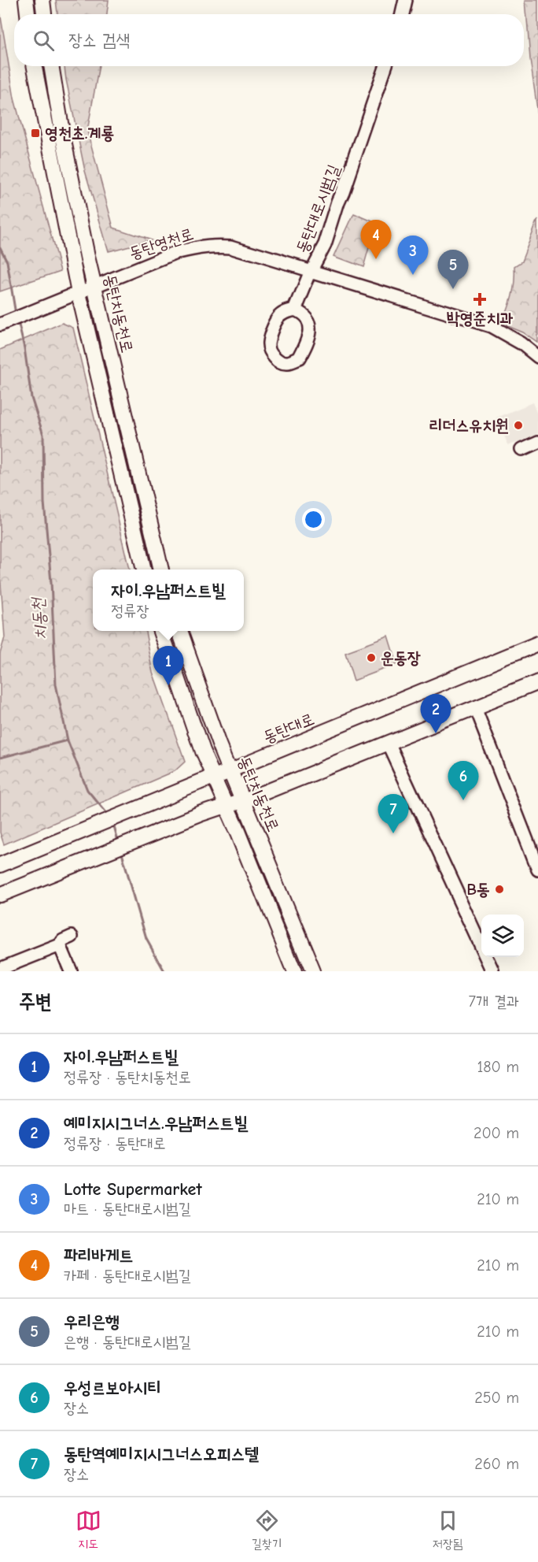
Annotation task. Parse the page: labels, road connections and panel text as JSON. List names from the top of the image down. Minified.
{"streets":{"main road":["동탄치동천로","동탄대로"],"street":["동탄대로시범길","동탄영천로"]},"crossings":[["동탄대로시범길","동탄영천로"],["동탄영천로","동탄치동천로"],["동탄치동천로","동탄대로"]],"water":["치동천"],"places":{"transit":["영천초.계룡"],"health":["박영준치과"],"other":["리더스유치원","운동장","B동"]},"page":{"search":"장소 검색","pins":["4","3","5","1","2","6","7"],"popup":["자이.우남퍼스트빌","정류장"],"heading":["주변","7개 결과"],"list":[{"mark":"1","name":"자이.우남퍼스트빌","note":"정류장 · 동탄치동천로","value":"180 m"},{"mark":"2","name":"예미지시그너스.우남퍼스트빌","note":"정류장 · 동탄대로","value":"200 m"},{"mark":"3","name":"Lotte Supermarket","note":"마트 · 동탄대로시범길","value":"210 m"},{"mark":"4","name":"파리바게트","note":"카페 · 동탄대로시범길","value":"210 m"},{"mark":"5","name":"우리은행","note":"은행 · 동탄대로시범길","value":"210 m"},{"mark":"6","name":"우성르보아시티","note":"장소","value":"250 m"},{"mark":"7","name":"동탄역예미지시그너스오피스텔","note":"장소","value":"260 m"}],"nav":["지도","길찾기","저장됨"]}}
